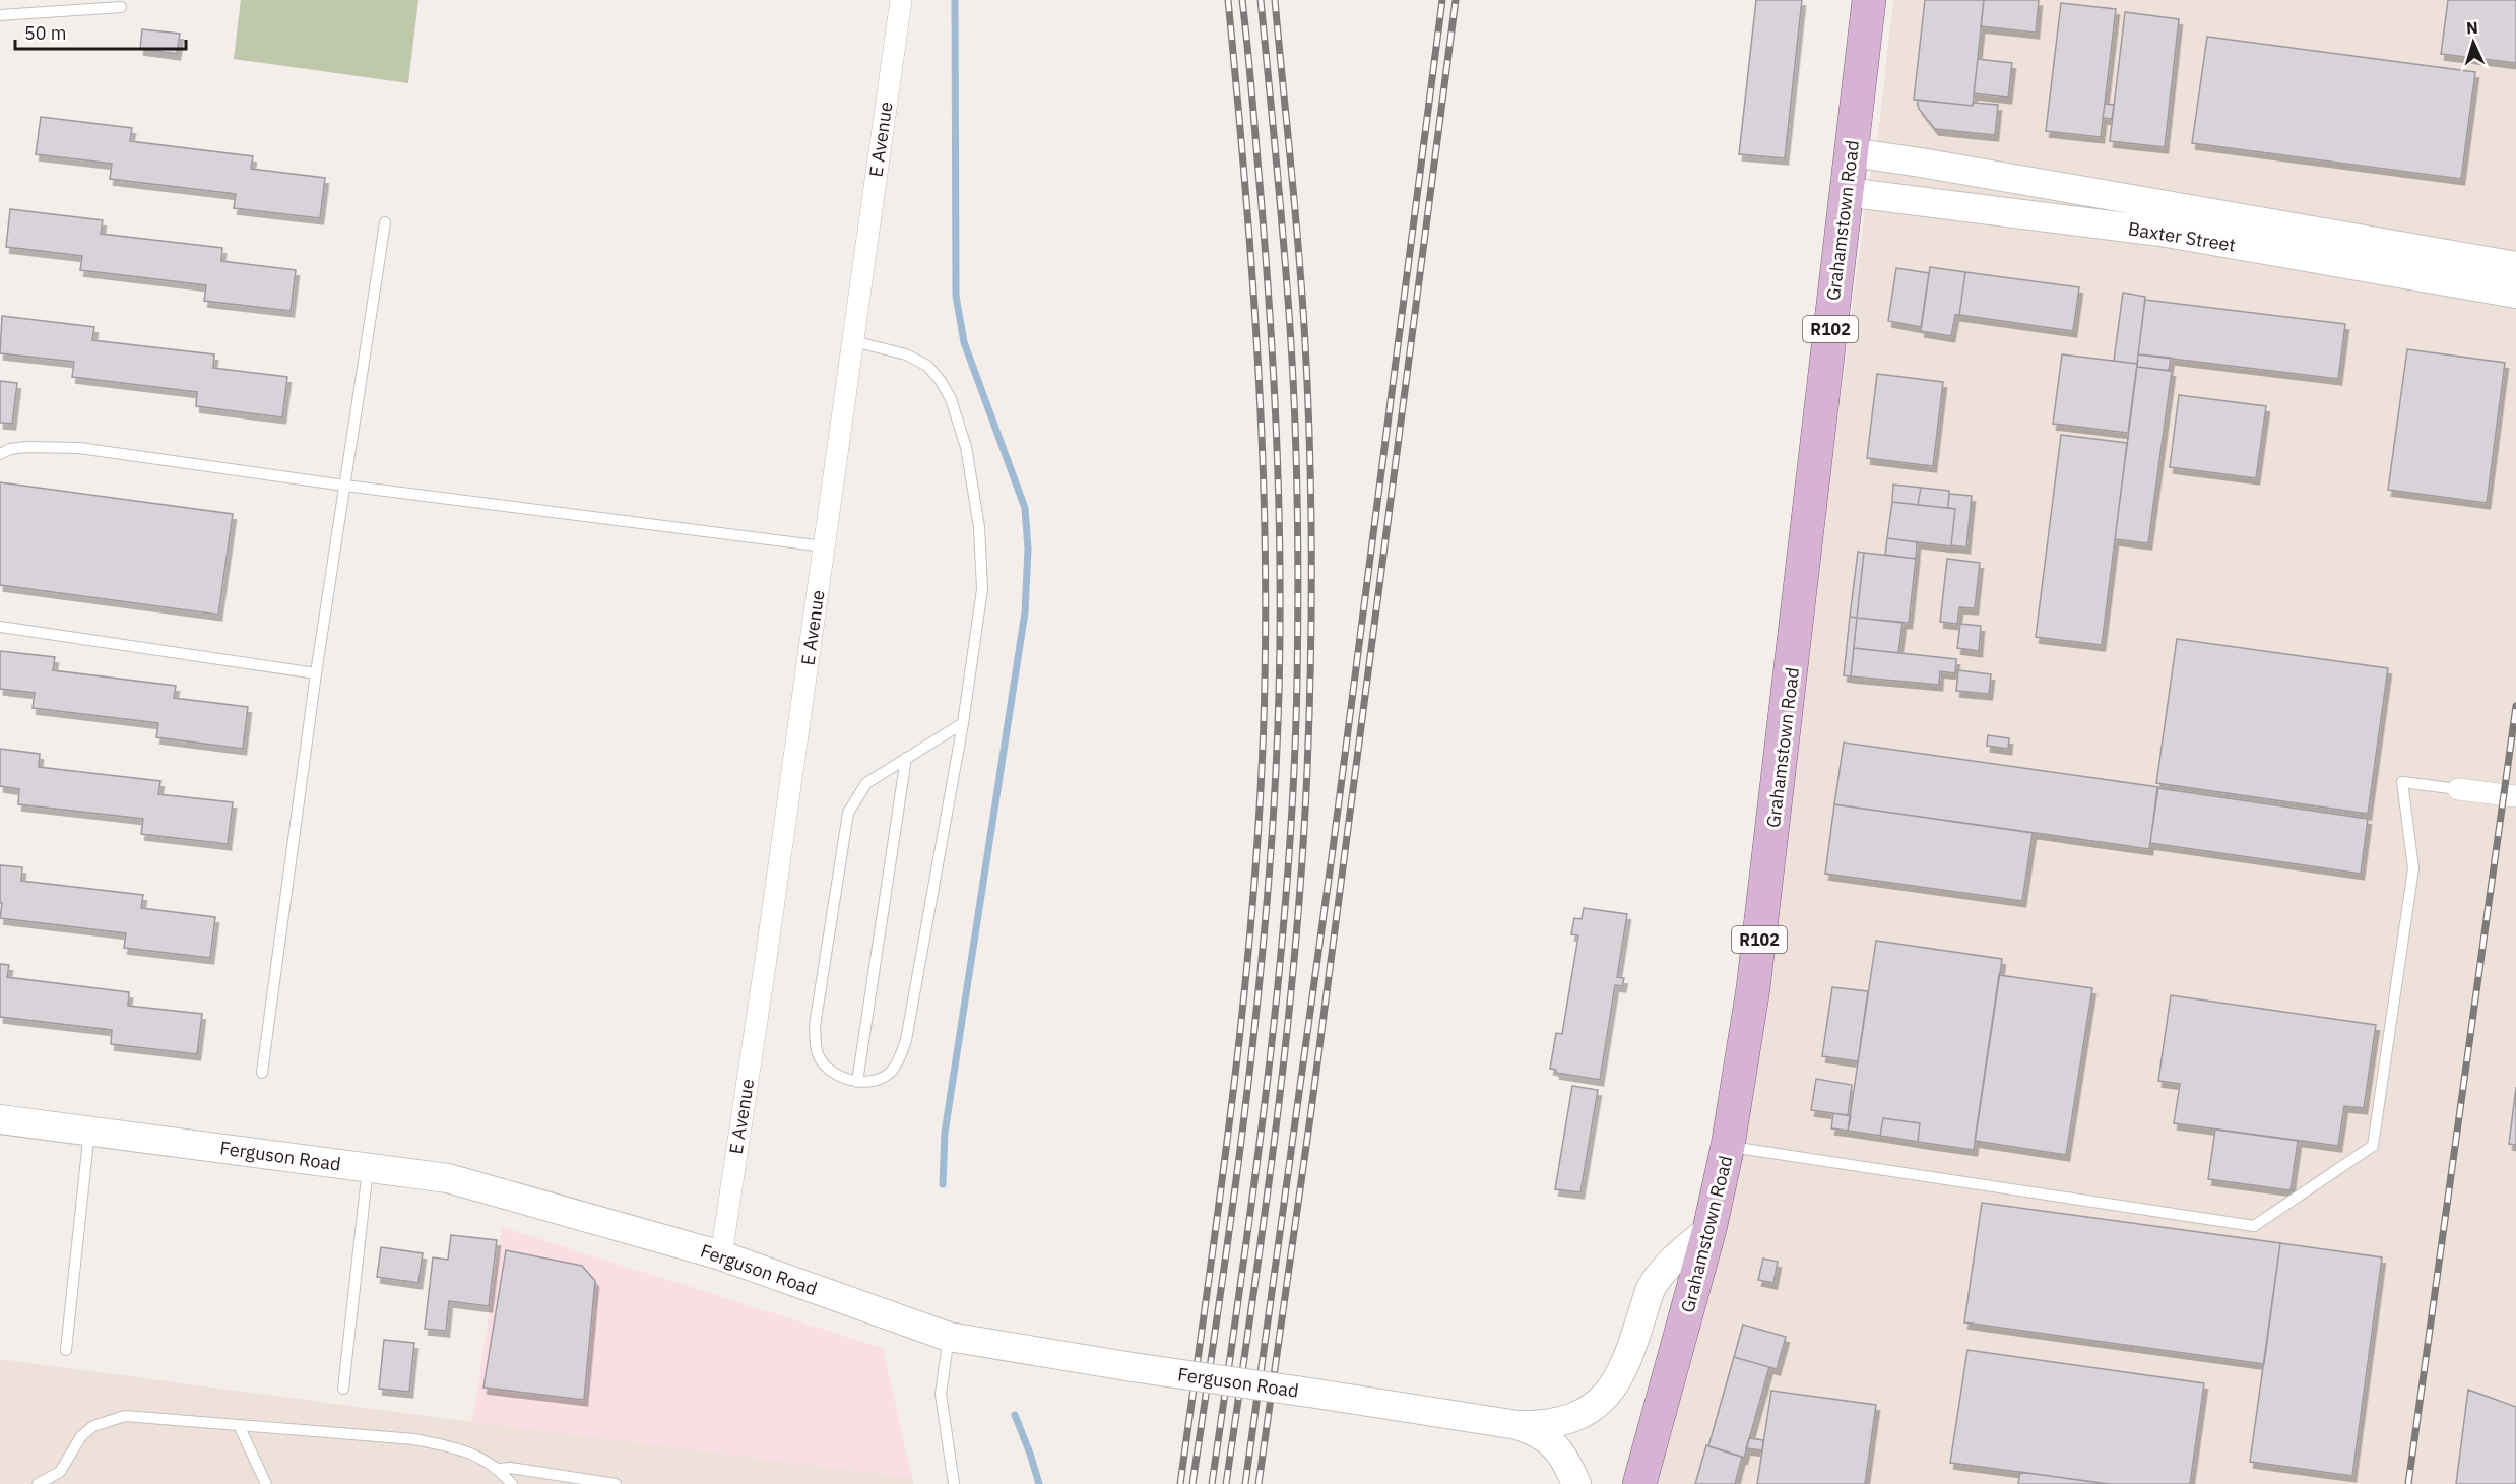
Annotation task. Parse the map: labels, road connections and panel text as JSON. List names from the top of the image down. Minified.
{"streets":{"main road":["Grahamstown Road","Baxter Street","R102","Ferguson Road"],"street":["E Avenue"]},"crossings":[["E Avenue","Ferguson Road"],["Grahamstown Road","Baxter Street"],["Grahamstown Road","Ferguson Road"]],"scale_bar":"50 m","north":"top"}
